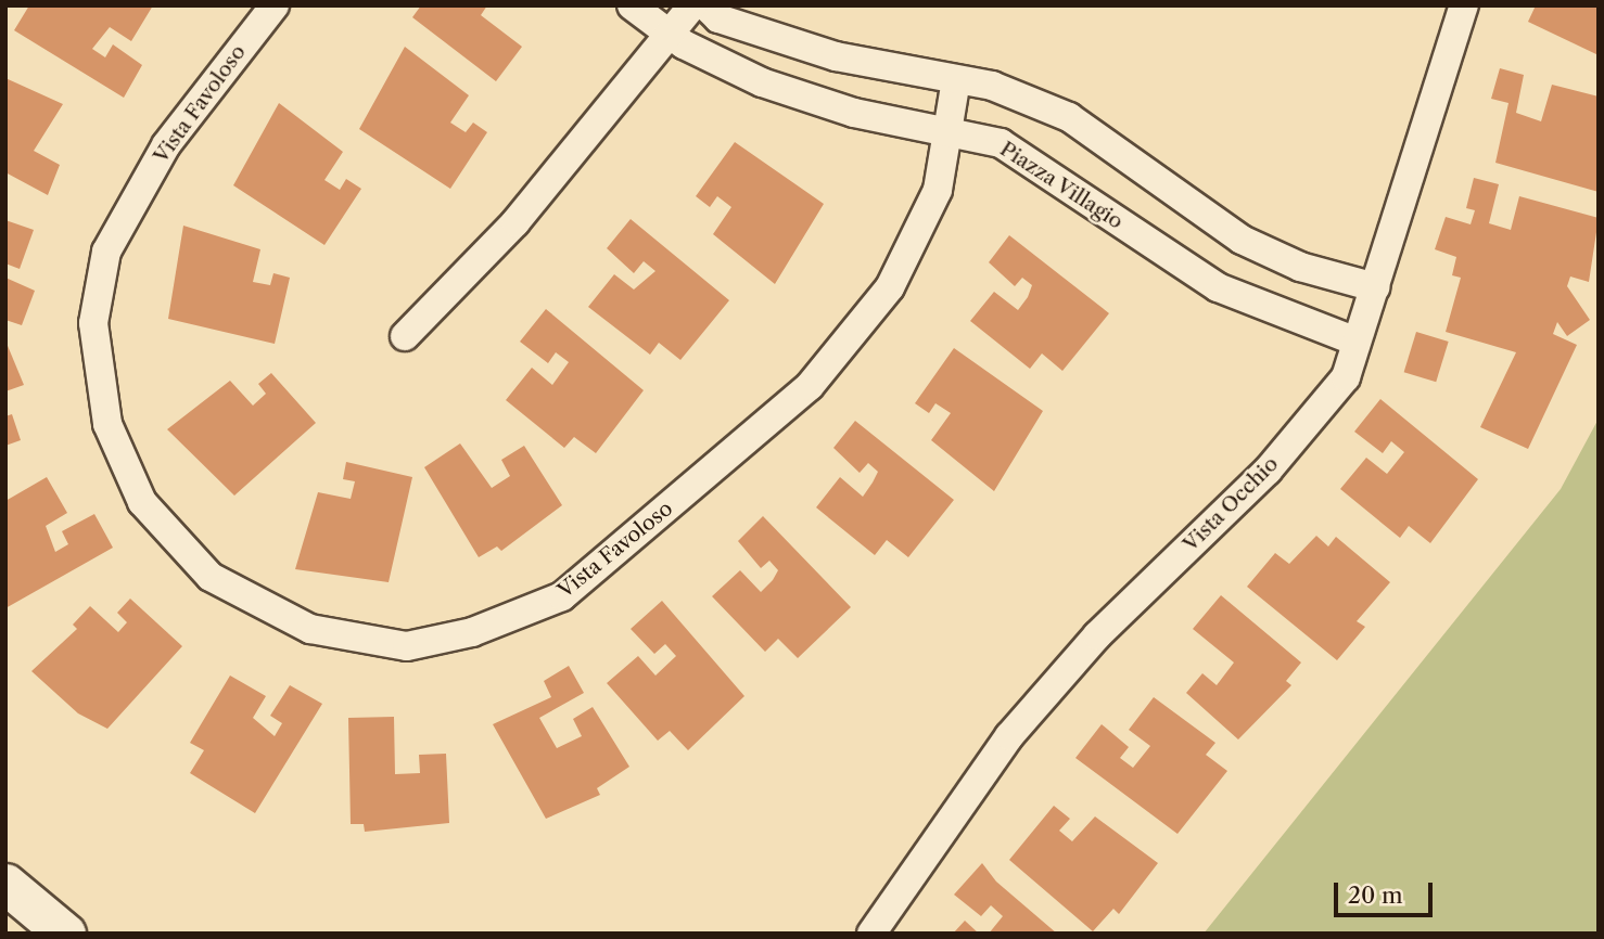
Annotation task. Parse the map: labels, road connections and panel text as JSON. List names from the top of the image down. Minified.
{"streets":{"street":["Vista Favoloso","Piazza Villagio","Vista Occhio"]},"crossings":[["Vista Favoloso","Piazza Villagio"],["Piazza Villagio","Vista Occhio"]],"scale_bar":"20 m"}
